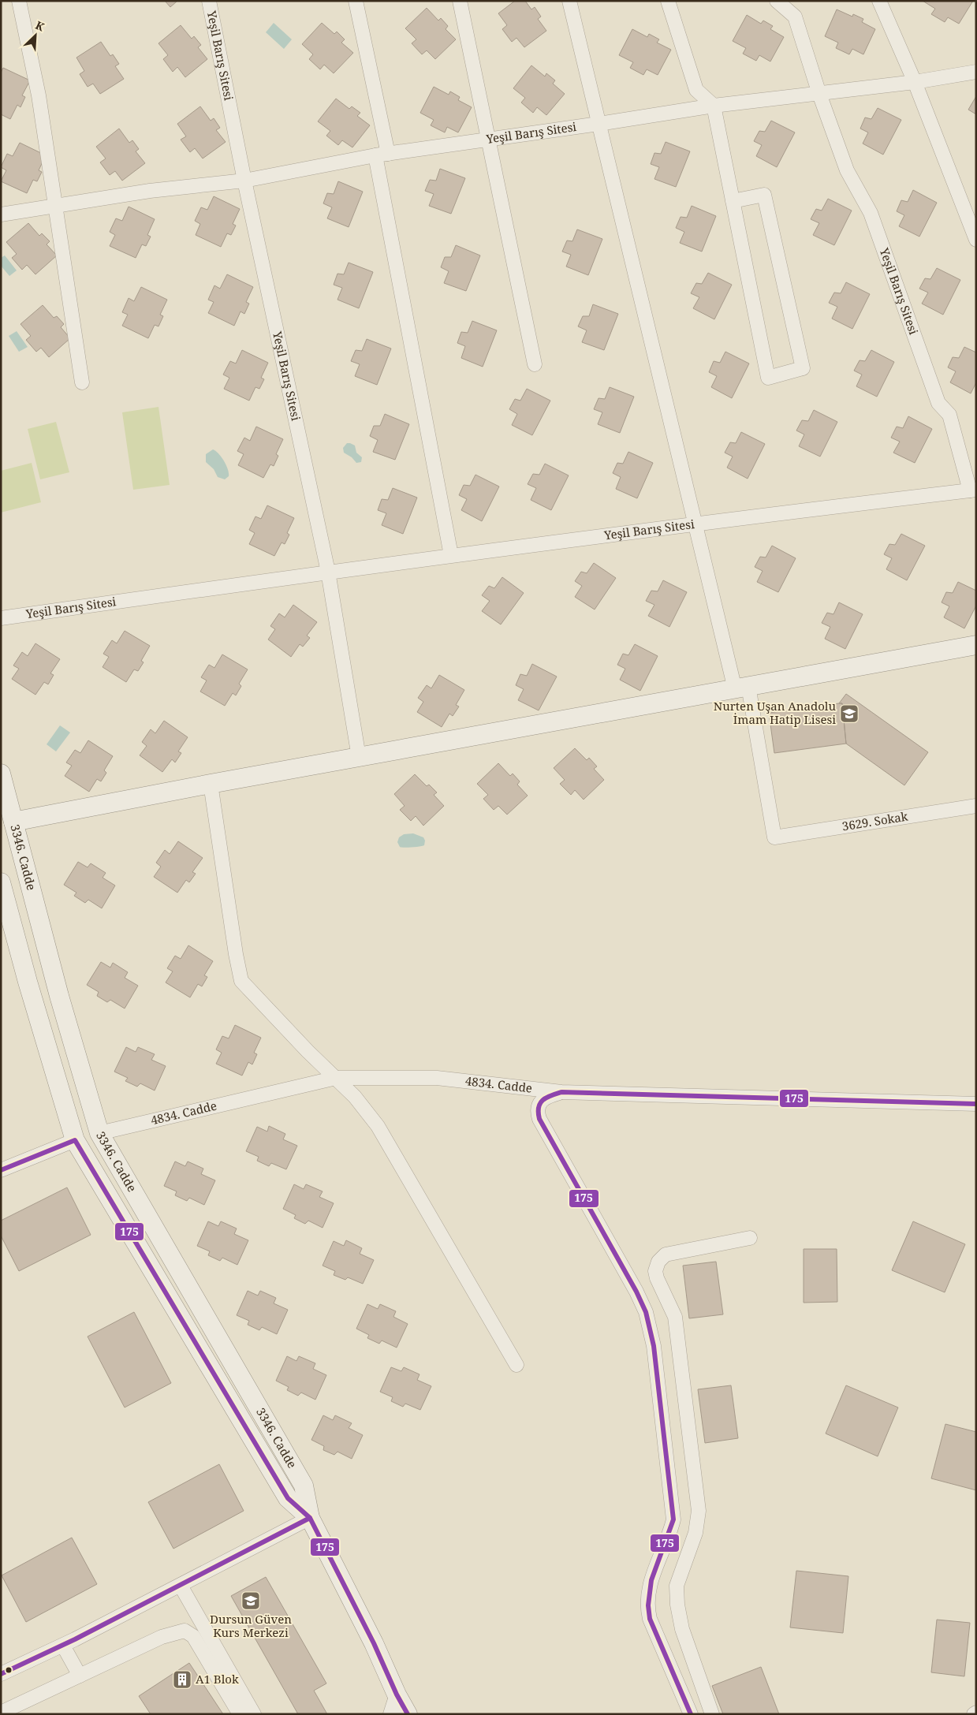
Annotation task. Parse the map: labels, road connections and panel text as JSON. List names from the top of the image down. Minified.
{"streets":{"street":["Yeşil Barış Sitesi","3629. Sokak","3346. Cadde","4834. Cadde"]},"crossings":[["3346. Cadde","4834. Cadde"]],"places":{"school or university":["Nurten Uşan Anadolu İmam Hatip Lisesi","Dursun Güven Kurs Merkezi"],"building":["A1 Blok"]},"lines":["transit line 175"],"north":"top right"}
